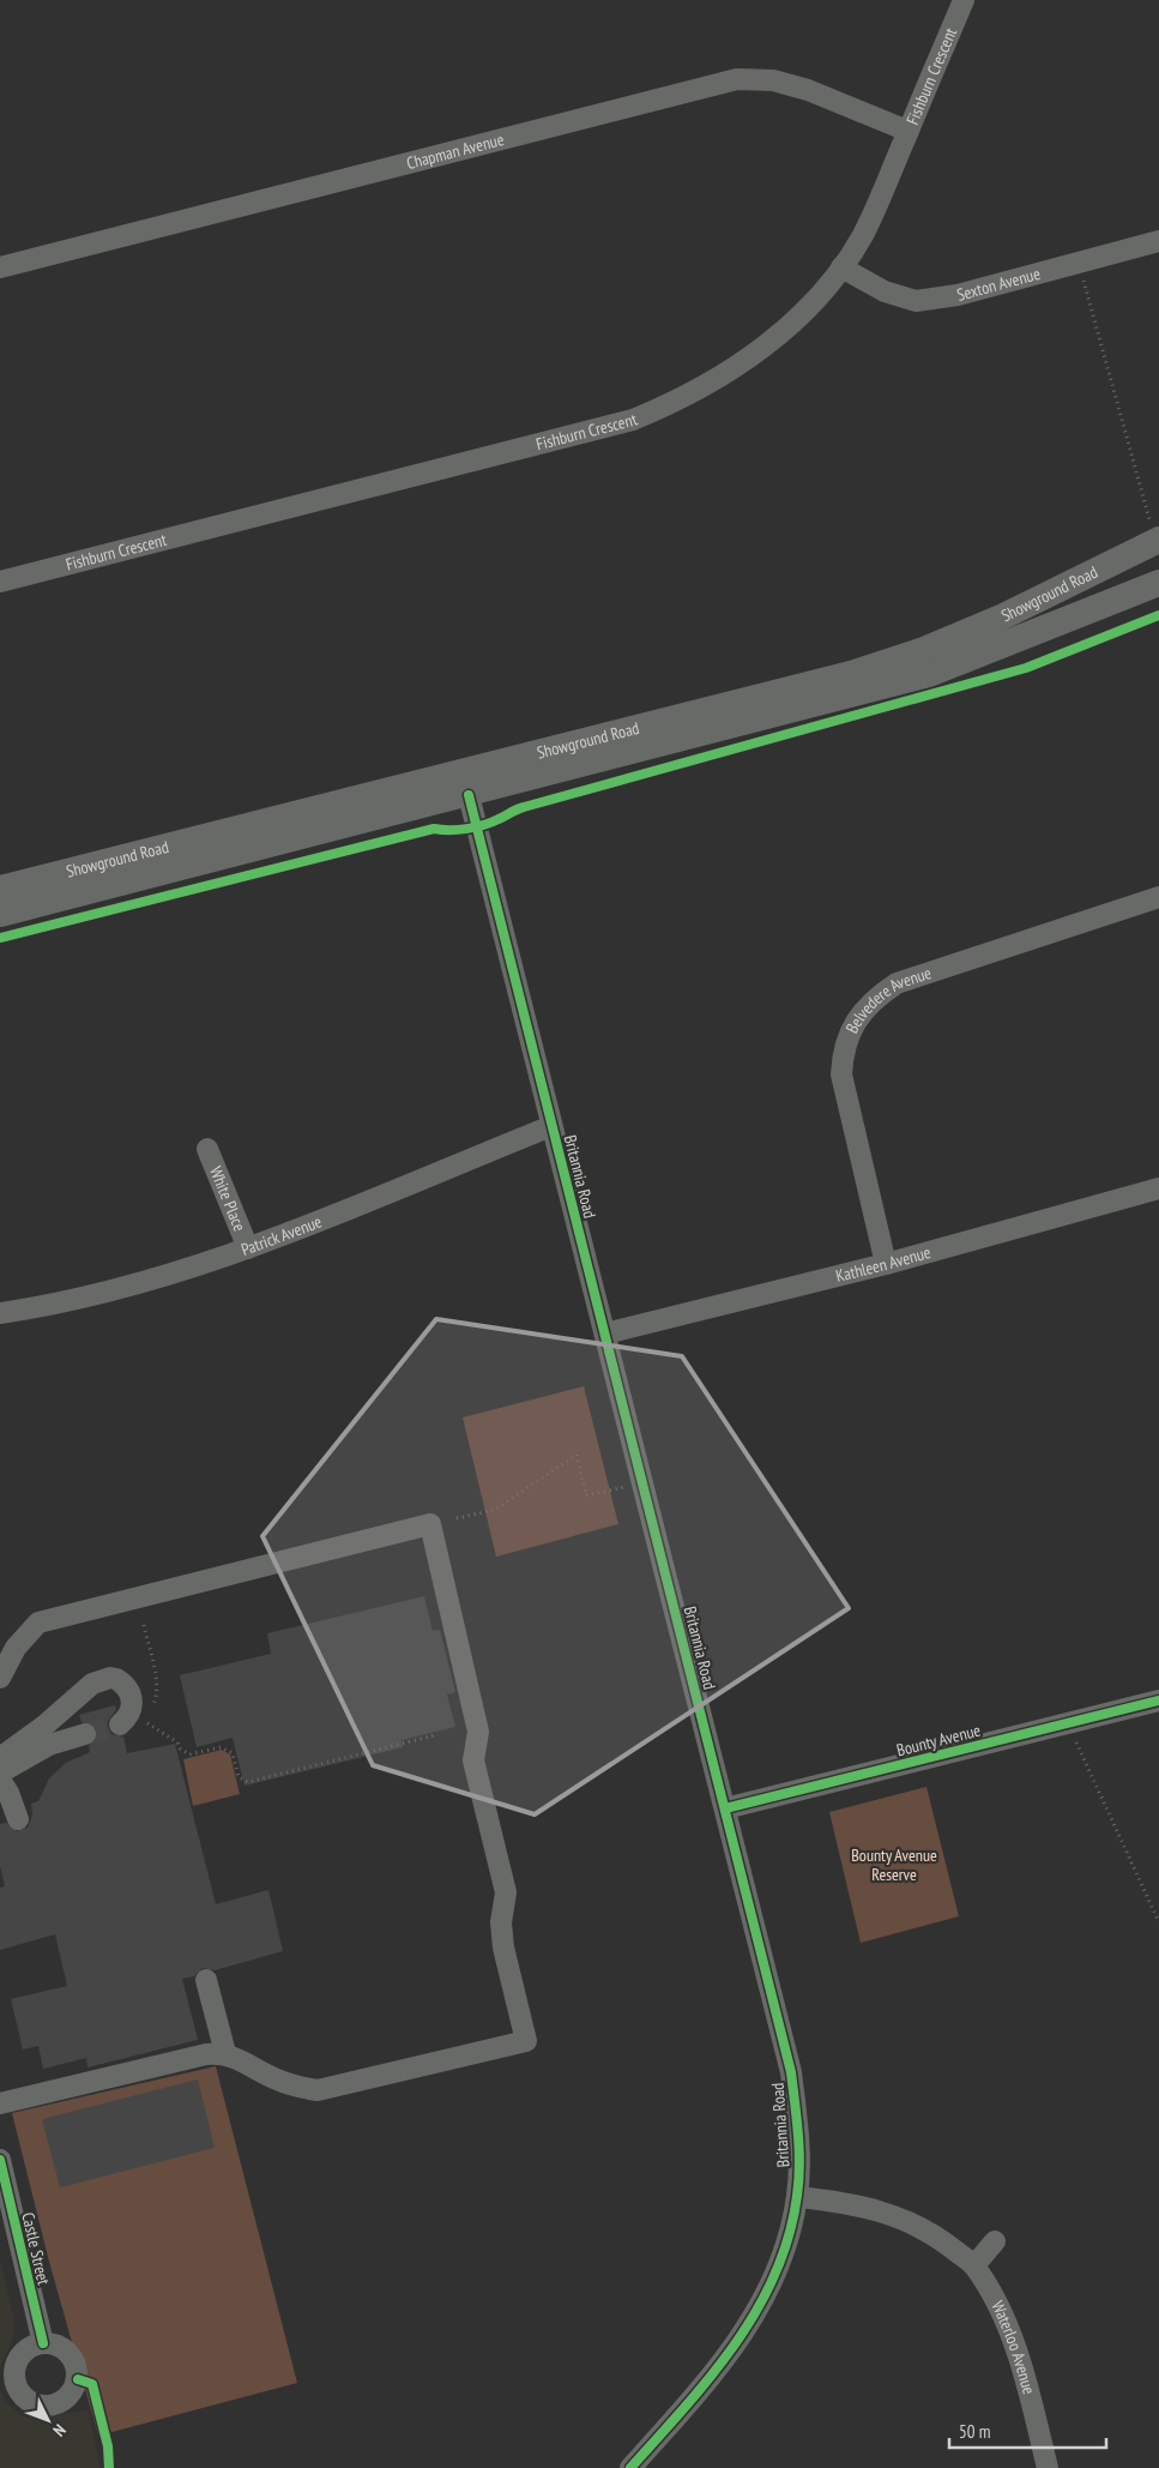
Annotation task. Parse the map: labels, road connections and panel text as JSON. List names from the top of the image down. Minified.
{"streets":{"main road":["Showground Road"],"street":["Fishburn Crescent","Chapman Avenue","Sexton Avenue","Belvedere Avenue","Britannia Road","White Place","Patrick Avenue","Kathleen Avenue","Bounty Avenue","Castle Street","Waterloo Avenue"]},"crossings":[["Fishburn Crescent","Chapman Avenue"],["Fishburn Crescent","Sexton Avenue"],["Showground Road","Britannia Road"],["Belvedere Avenue","Kathleen Avenue"],["Britannia Road","Patrick Avenue"],["Britannia Road","Kathleen Avenue"],["Britannia Road","Bounty Avenue"],["Britannia Road","Waterloo Avenue"],["White Place","Patrick Avenue"]],"parks":["Bounty Avenue Reserve"],"scale_bar":"50 m","north":"bottom right"}
